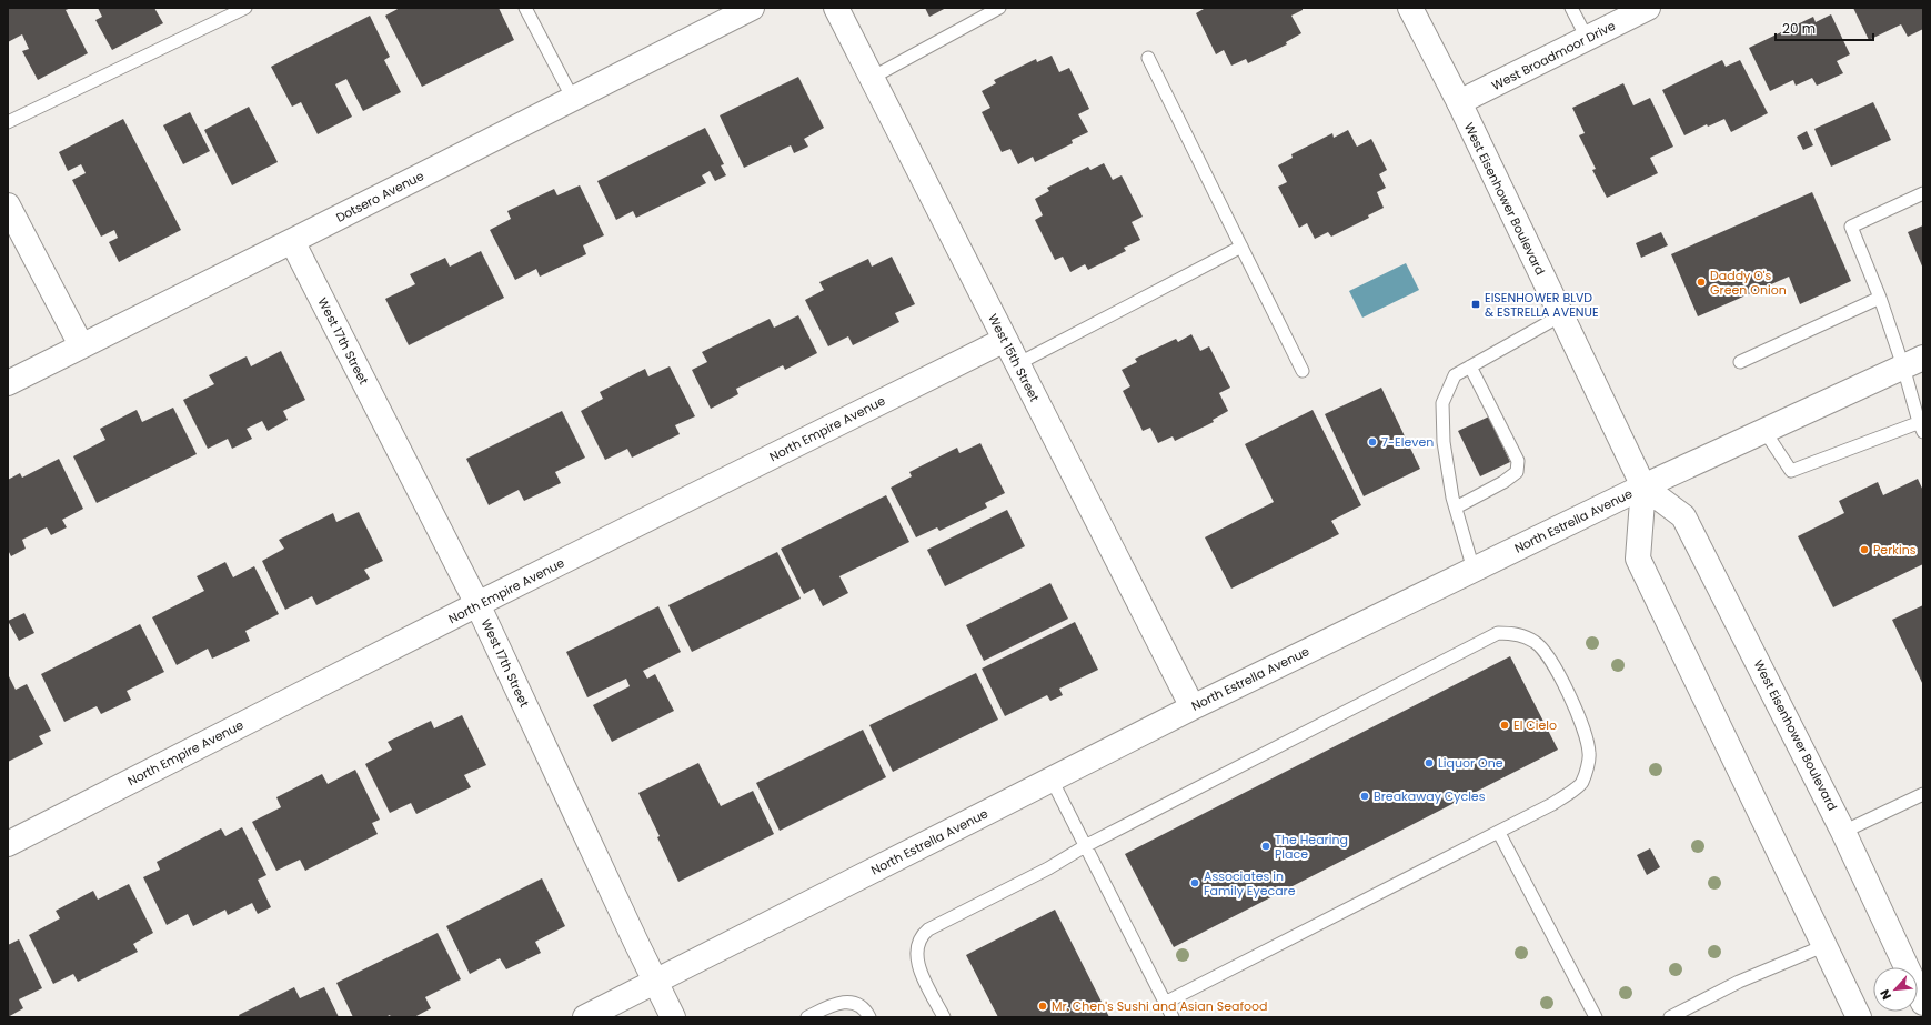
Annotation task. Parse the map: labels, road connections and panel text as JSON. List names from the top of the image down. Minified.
{"streets":{"main road":["West Broadmoor Drive","Dotsero Avenue","West Eisenhower Boulevard","West 17th Street","West 15th Street","North Empire Avenue","North Estrella Avenue"]},"crossings":[["West Broadmoor Drive","West Eisenhower Boulevard"],["Dotsero Avenue","West 17th Street"],["West Eisenhower Boulevard","North Estrella Avenue"],["West 17th Street","North Empire Avenue"],["West 17th Street","North Estrella Avenue"],["West 15th Street","North Empire Avenue"],["West 15th Street","North Estrella Avenue"]],"places":{"other":["Daddy O's Green Onion","7-Eleven","Perkins","El Cielo","Liquor One","Breakaway Cycles","The Hearing Place","Associates in Family Eyecare","Mr. Chen's Sushi and Asian Seafood"],"transit":["EISENHOWER BLVD & ESTRELLA AVENUE"]},"scale_bar":"20 m","north":"bottom left"}
